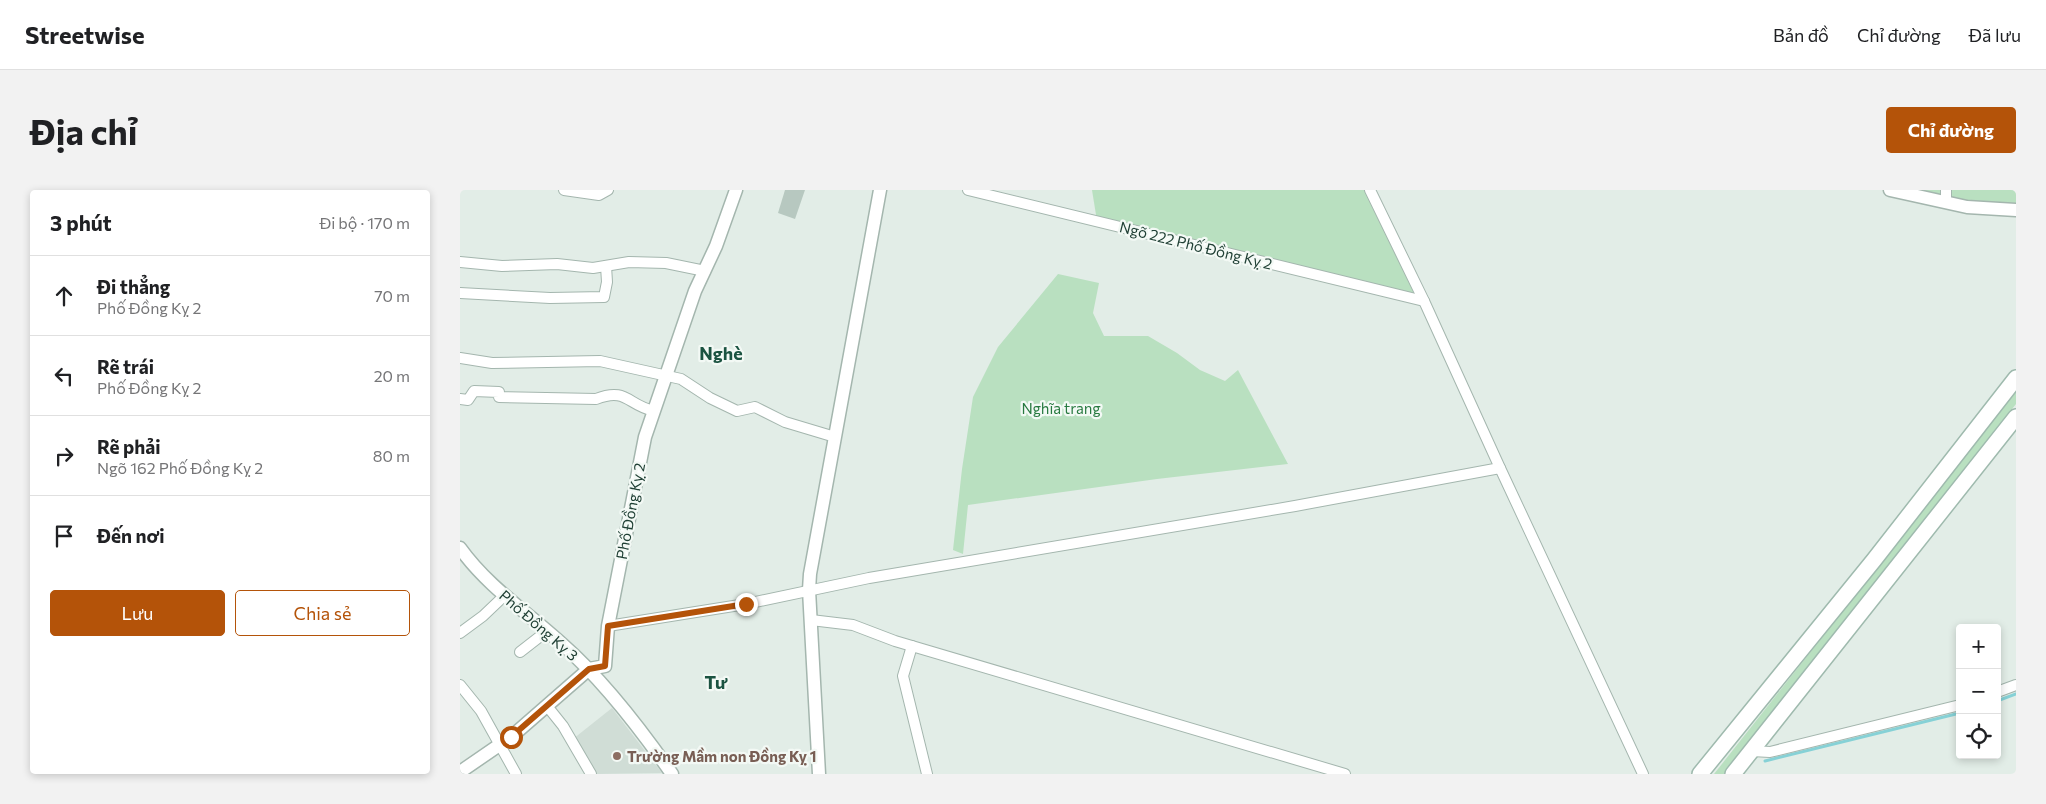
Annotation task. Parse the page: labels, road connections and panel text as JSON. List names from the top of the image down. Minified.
{"streets":{"street":["Ngõ 222 Phố Đồng Kỵ 2","Phố Đồng Kỵ 2","Phố Đồng Kỵ 3"]},"crossings":[["Phố Đồng Kỵ 2","Phố Đồng Kỵ 3"]],"districts":["Nghè","Tư"],"parks":["Nghĩa trang"],"places":["Trường Mầm non Đồng Kỵ 1"],"page":{"header":"Streetwise","nav":["Bản đồ","Chỉ đường","Đã lưu"],"buttons":["Chỉ đường",["Lưu","Chia sẻ"]],"title":"Địa chỉ","heading":["3 phút","Đi bộ · 170 m"],"list":[["Đi thẳng","Phố Đồng Kỵ 2","70 m"],["Rẽ trái","Phố Đồng Kỵ 2","20 m"],["Rẽ phải","Ngõ 162 Phố Đồng Kỵ 2","80 m"],"Đến nơi"],"map_buttons":["+","−"]}}
